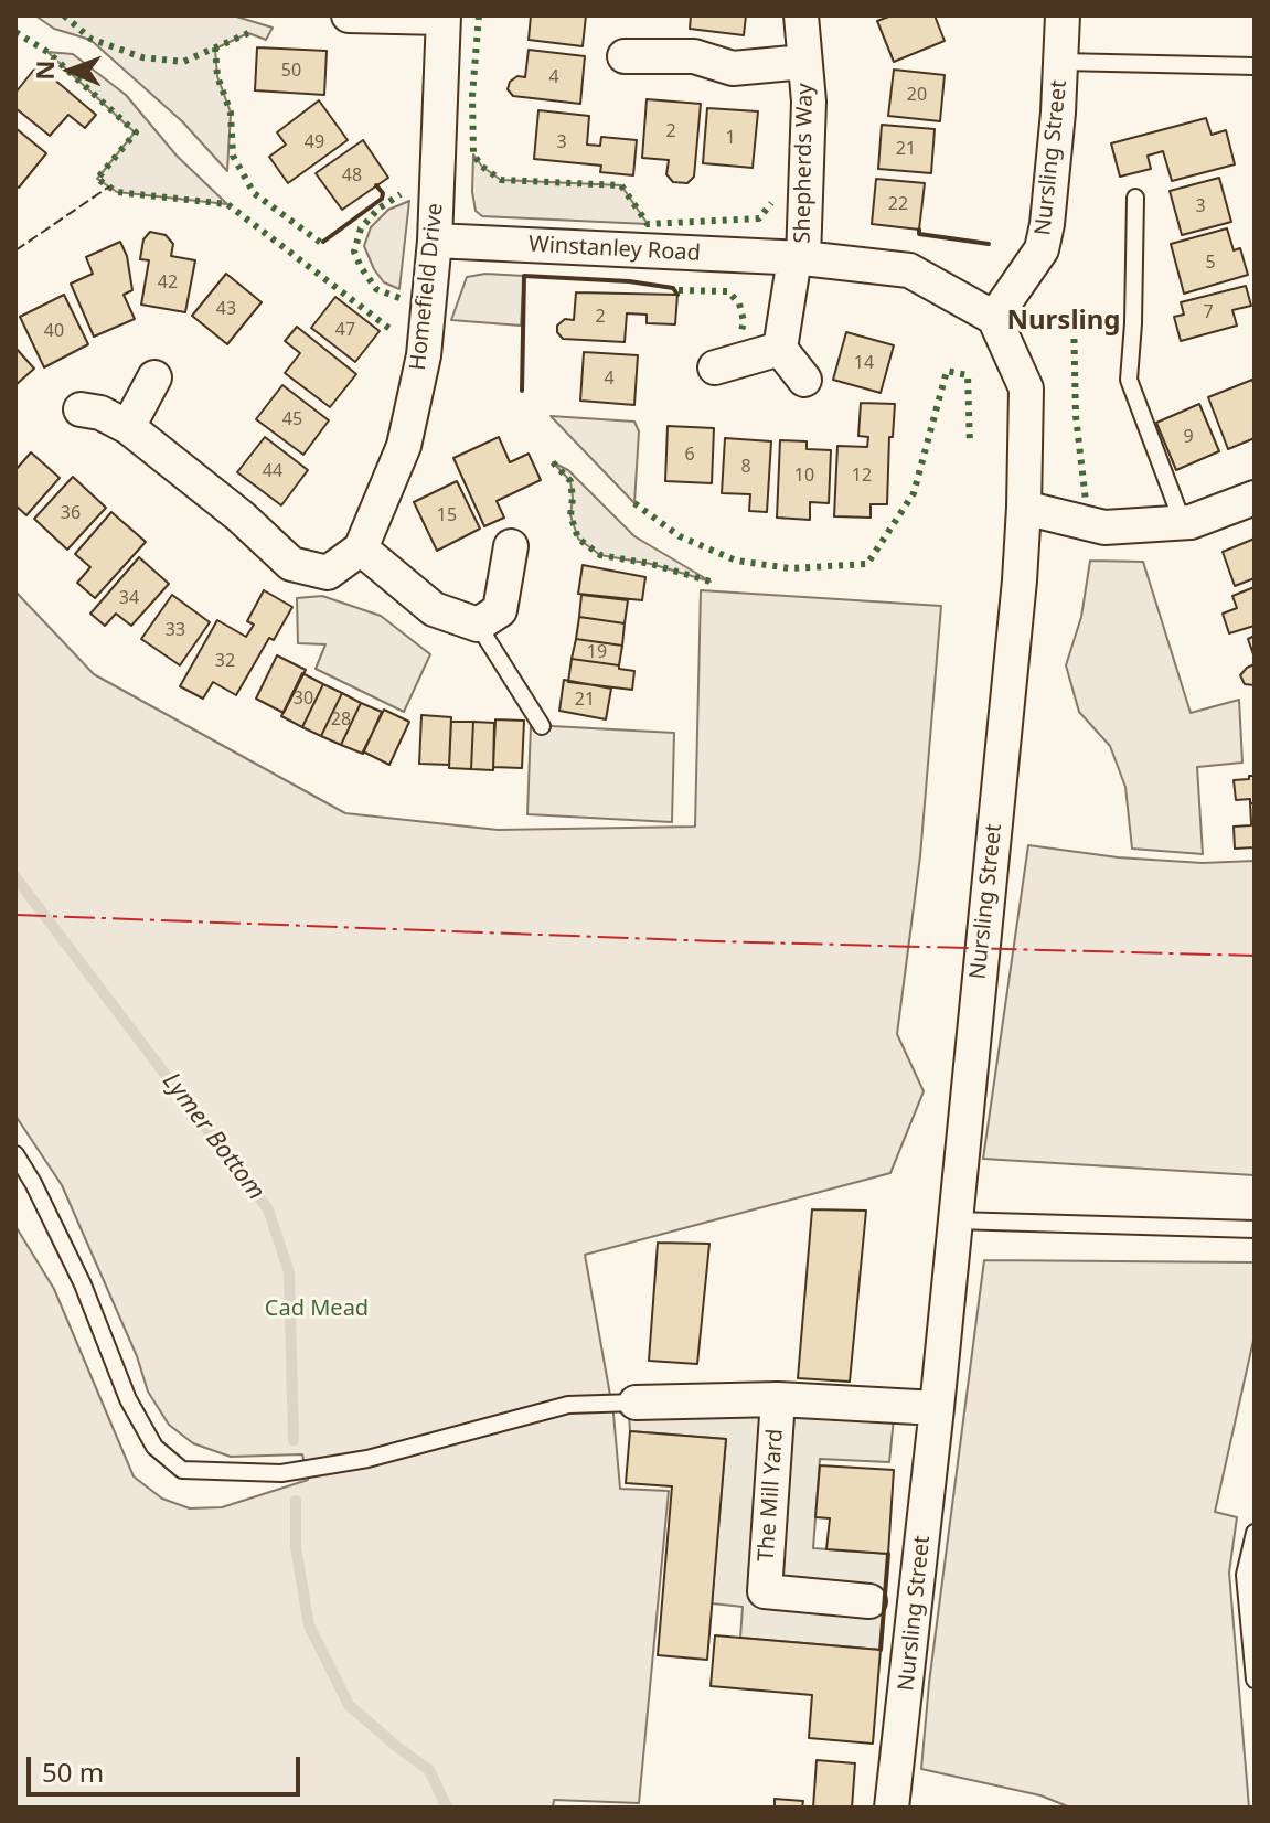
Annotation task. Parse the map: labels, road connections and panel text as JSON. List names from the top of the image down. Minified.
{"streets":{"street":["Nursling Street","Shepherds Way","Winstanley Road","Homefield Drive","The Mill Yard"]},"crossings":[["Nursling Street","Winstanley Road"],["Nursling Street","The Mill Yard"],["Shepherds Way","Winstanley Road"],["Winstanley Road","Homefield Drive"]],"districts":["Nursling"],"water":["Lymer Bottom"],"parks":["Cad Mead"],"house_numbers":["50","4","20","2","1","49","3","21","48","22","3","5","42","43","7","2","47","40","14","4","45","9","6","8","44","10","12","36","15","34","33","19","32","30","21","28"],"scale_bar":"50 m","north":"left"}
